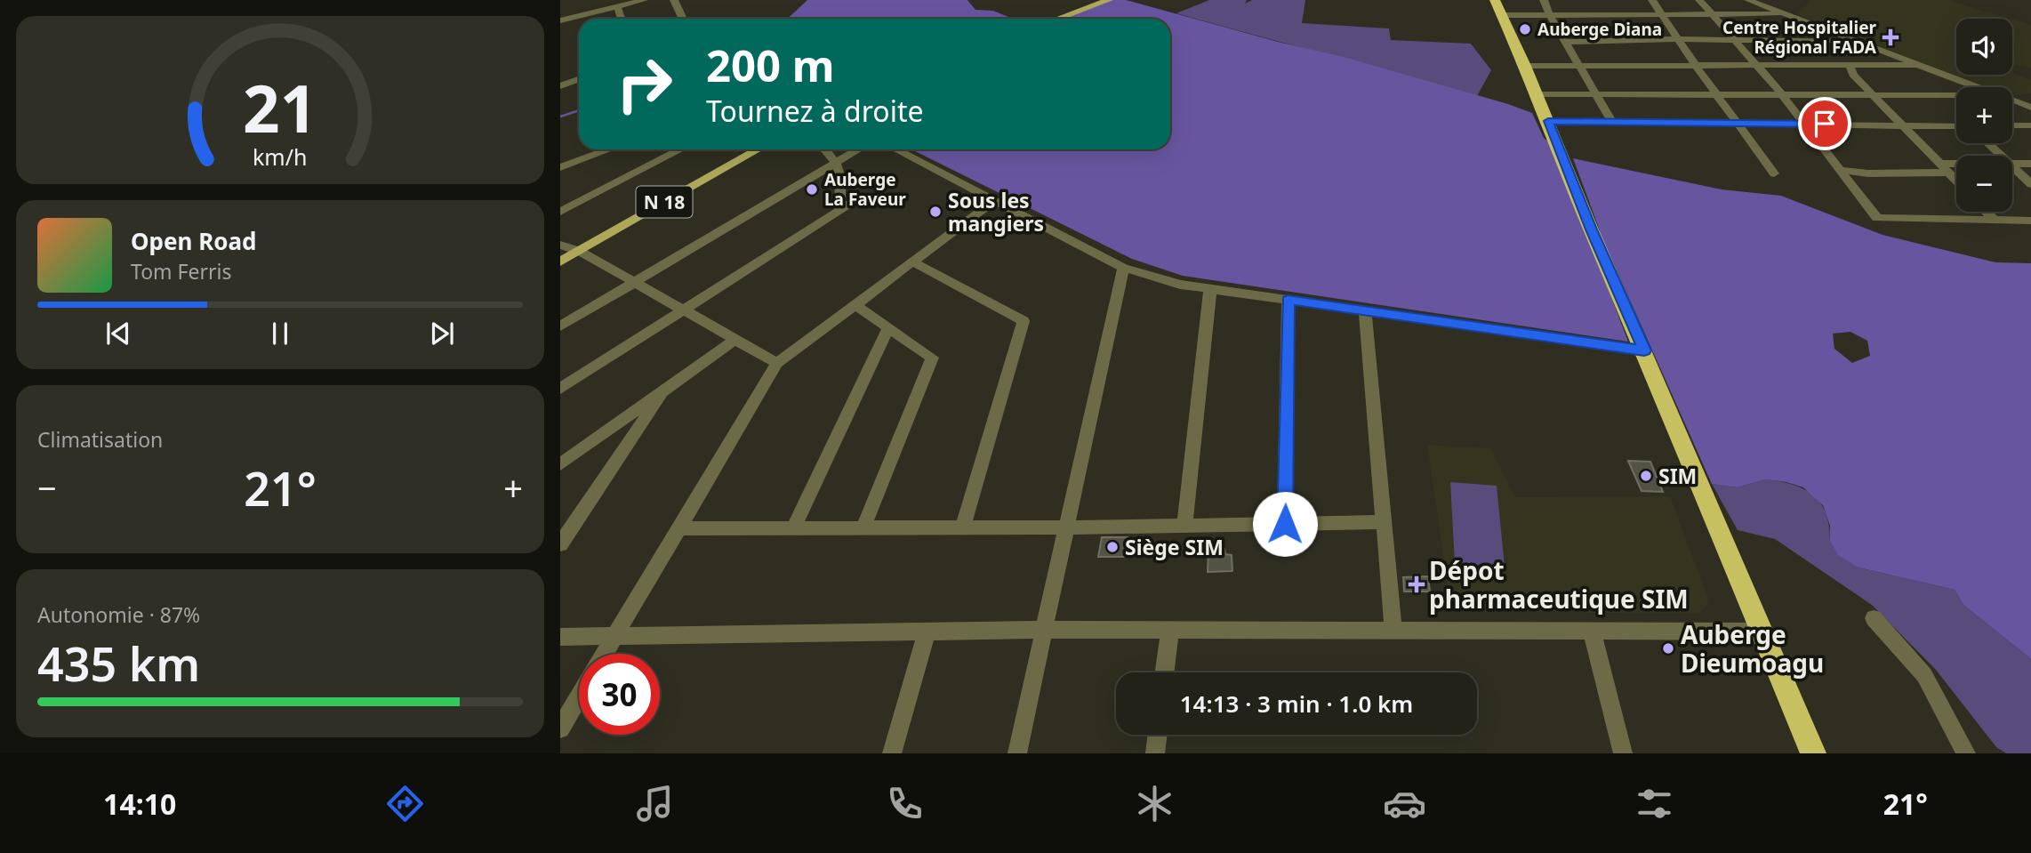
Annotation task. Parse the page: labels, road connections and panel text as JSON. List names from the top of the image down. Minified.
{"streets":{"main road":["N 18"]},"places":{"other":["Auberge Diana","Auberge La Faveur","Sous les mangiers","SIM","Siège SIM","Auberge Dieumoagu"],"health":["Centre Hospitalier Régional FADA","Dépot pharmaceutique SIM"]},"page":{"map_buttons":["+","−"],"turn":["200 m","Tournez à droite"],"song":["Open Road","Tom Ferris"],"tile":["Climatisation",["Autonomie · 87%","435 km"]],"heat":["−","21°","+"],"limit":"30","trip":"14:13 · 3 min · 1.0 km","tabs":["14:10","21°"],"gauge":["21","km/h"]}}
